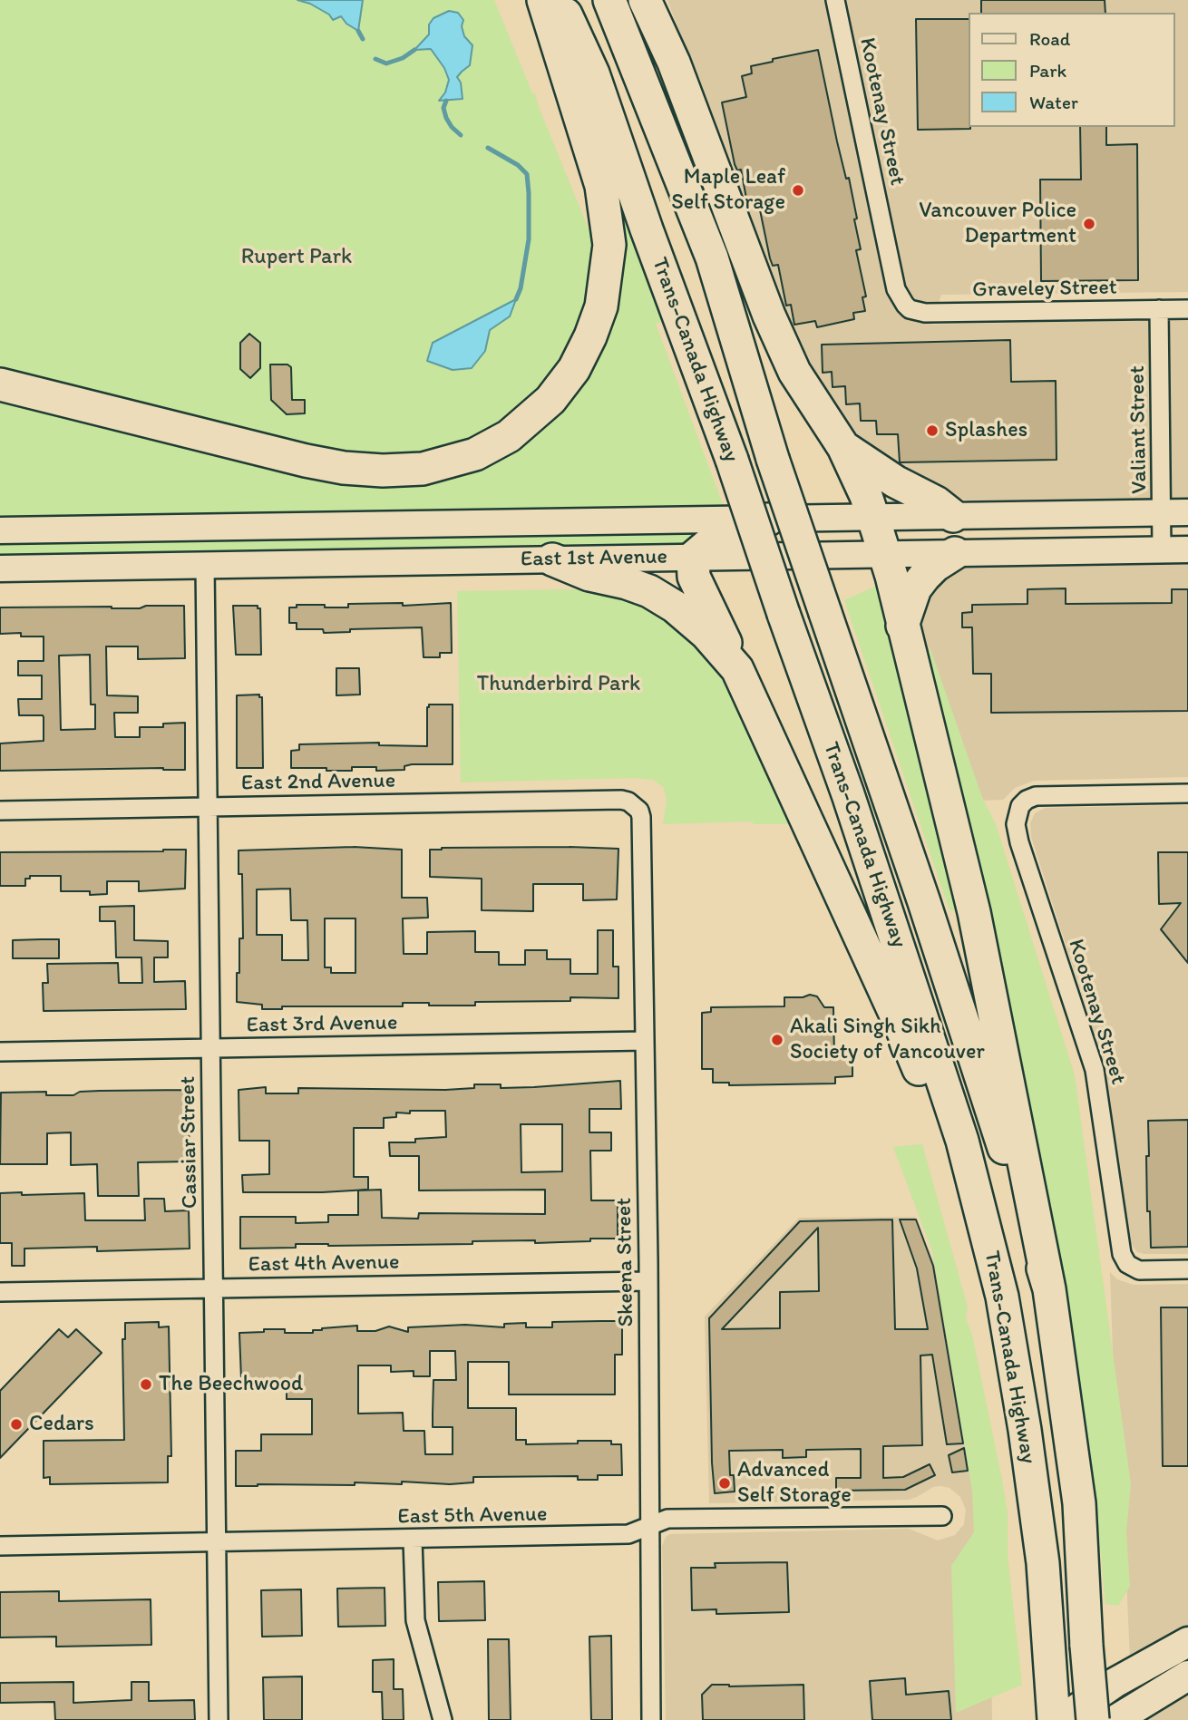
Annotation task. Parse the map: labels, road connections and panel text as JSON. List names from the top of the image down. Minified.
{"streets":{"highway":["Trans-Canada Highway"],"main road":["East 1st Avenue"],"street":["Kootenay Street","Graveley Street","Valiant Street","East 2nd Avenue","East 3rd Avenue","Cassiar Street","Skeena Street","East 4th Avenue","East 5th Avenue"]},"crossings":[["Kootenay Street","Graveley Street"],["Graveley Street","Valiant Street"],["Valiant Street","East 1st Avenue"],["East 1st Avenue","Cassiar Street"],["East 2nd Avenue","Cassiar Street"],["East 2nd Avenue","Skeena Street"],["East 3rd Avenue","Cassiar Street"],["East 3rd Avenue","Skeena Street"],["Cassiar Street","East 4th Avenue"],["Cassiar Street","East 5th Avenue"],["Skeena Street","East 4th Avenue"],["Skeena Street","East 5th Avenue"]],"parks":["Rupert Park","Thunderbird Park"],"places":["Maple Leaf Self Storage","Vancouver Police Department","Splashes","Akali Singh Sikh Society of Vancouver","The Beechwood","Cedars","Advanced Self Storage"],"legend":["Road","Park","Water"]}
